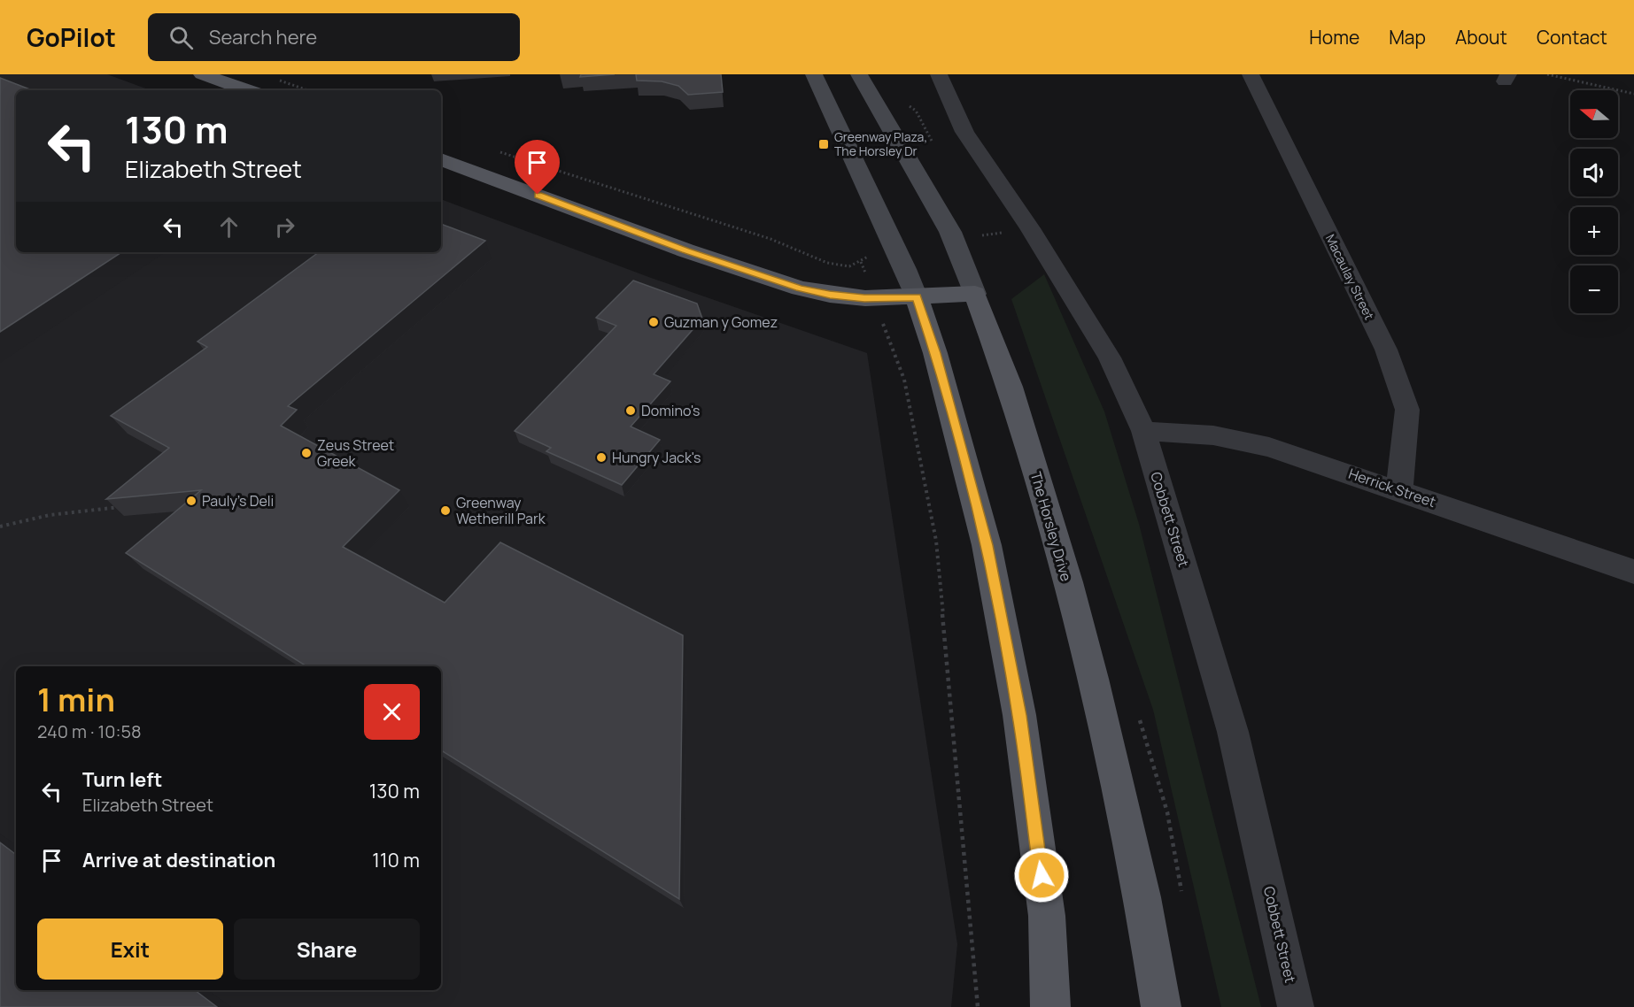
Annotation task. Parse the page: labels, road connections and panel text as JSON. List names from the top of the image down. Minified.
{"streets":{"main road":["The Horsley Drive"],"street":["Macaulay Street","Herrick Street","Cobbett Street"]},"crossings":[["Macaulay Street","Herrick Street"],["Herrick Street","Cobbett Street"]],"places":{"transit":["Greenway Plaza, The Horsley Dr"],"other":["Guzman y Gomez","Domino's","Zeus Street Greek","Hungry Jack's","Pauly's Deli","Greenway Wetherill Park"]},"north":"left","page":{"header":"GoPilot","search":"Search here","nav":["Home","Map","About","Contact"],"map_buttons":["+","−"],"turn":["130 m","Elizabeth Street"],"heading":["1 min","240 m · 10:58"],"list":[{"name":"Turn left","note":"Elizabeth Street","value":"130 m"},{"name":"Arrive at destination","value":"110 m"}],"buttons":["Exit","Share"]}}
